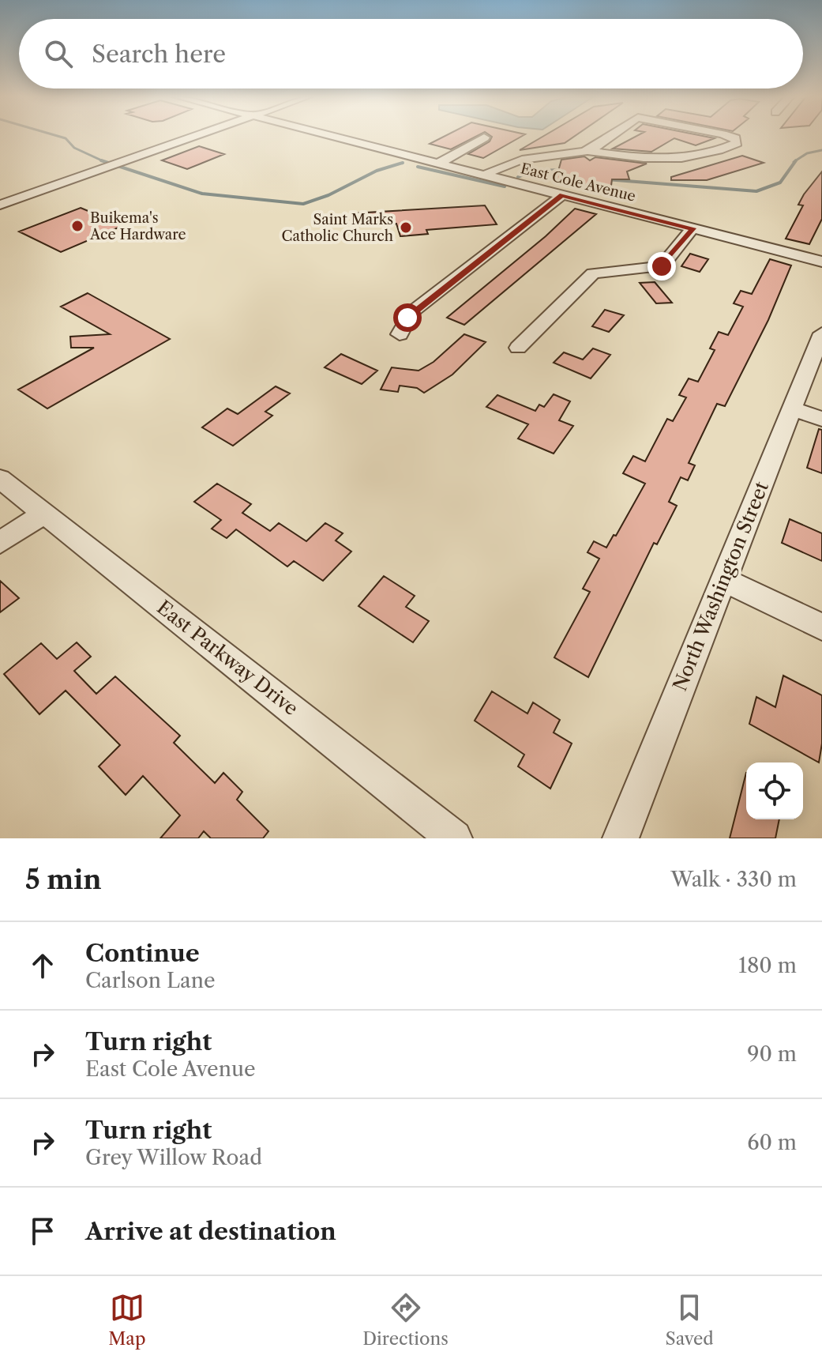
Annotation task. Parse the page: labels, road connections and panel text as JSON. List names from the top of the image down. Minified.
{"streets":{"street":["East Cole Avenue","North Washington Street","East Parkway Drive"]},"places":["Buikema's Ace Hardware","Saint Marks Catholic Church"],"page":{"search":"Search here","heading":["5 min","Walk · 330 m"],"list":[["Continue","Carlson Lane","180 m"],["Turn right","East Cole Avenue","90 m"],["Turn right","Grey Willow Road","60 m"],"Arrive at destination"],"nav":["Map","Directions","Saved"]}}
